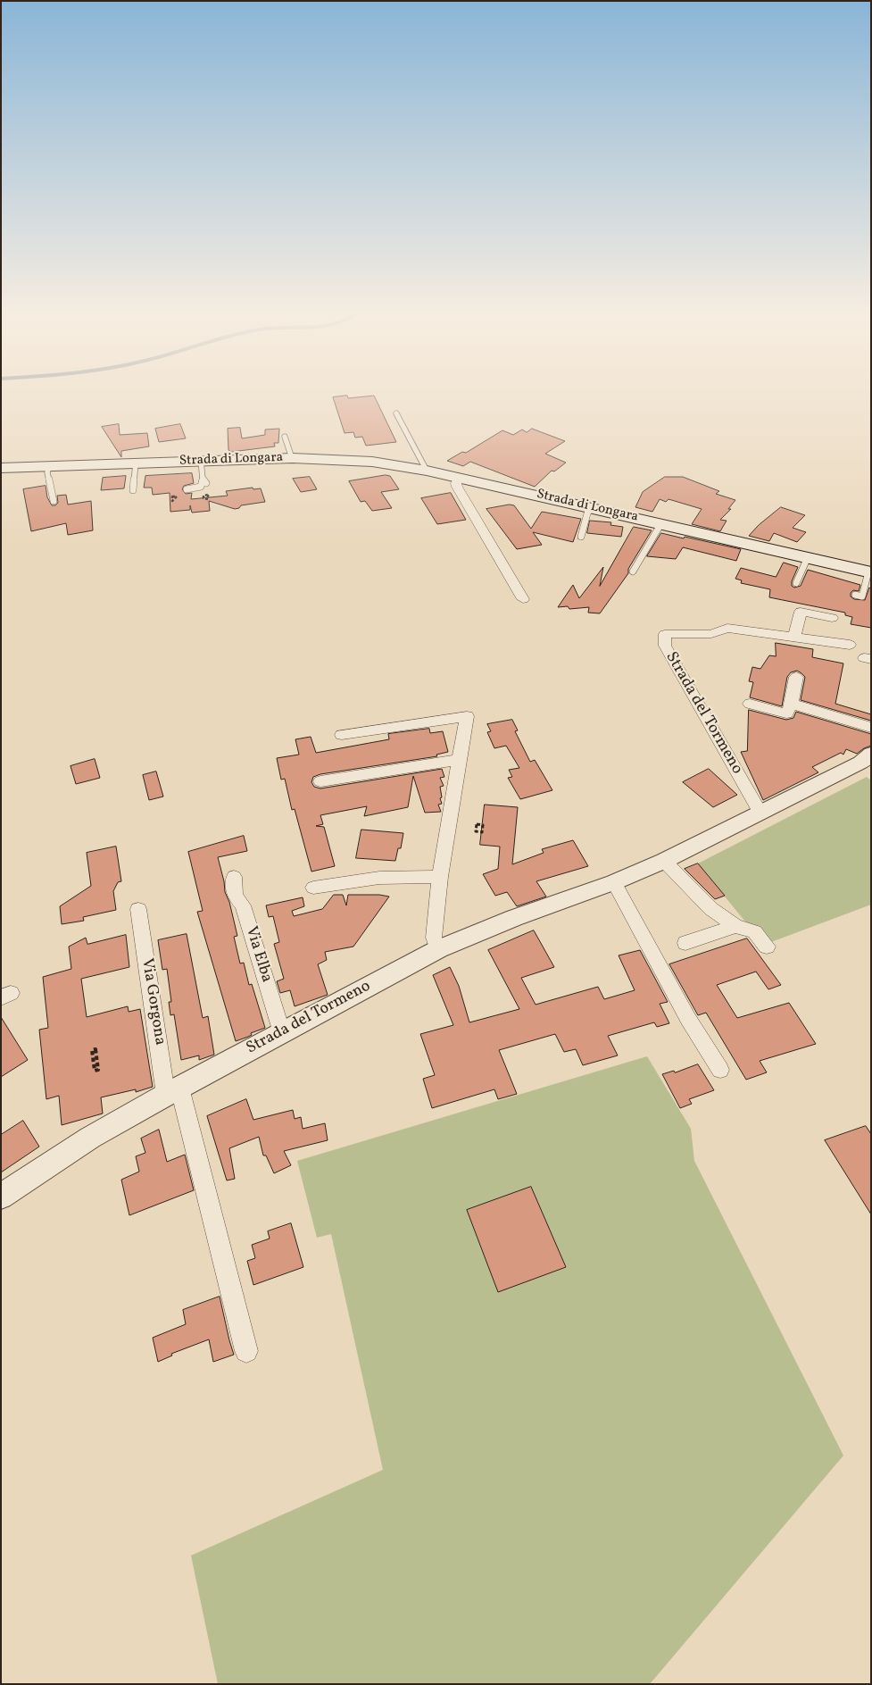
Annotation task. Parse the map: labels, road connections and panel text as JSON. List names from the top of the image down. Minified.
{"streets":{"main road":["Strada di Longara"],"street":["Strada del Tormeno","Via Elba","Via Gorgona"]},"crossings":[["Strada del Tormeno","Via Elba"],["Strada del Tormeno","Via Gorgona"]]}
